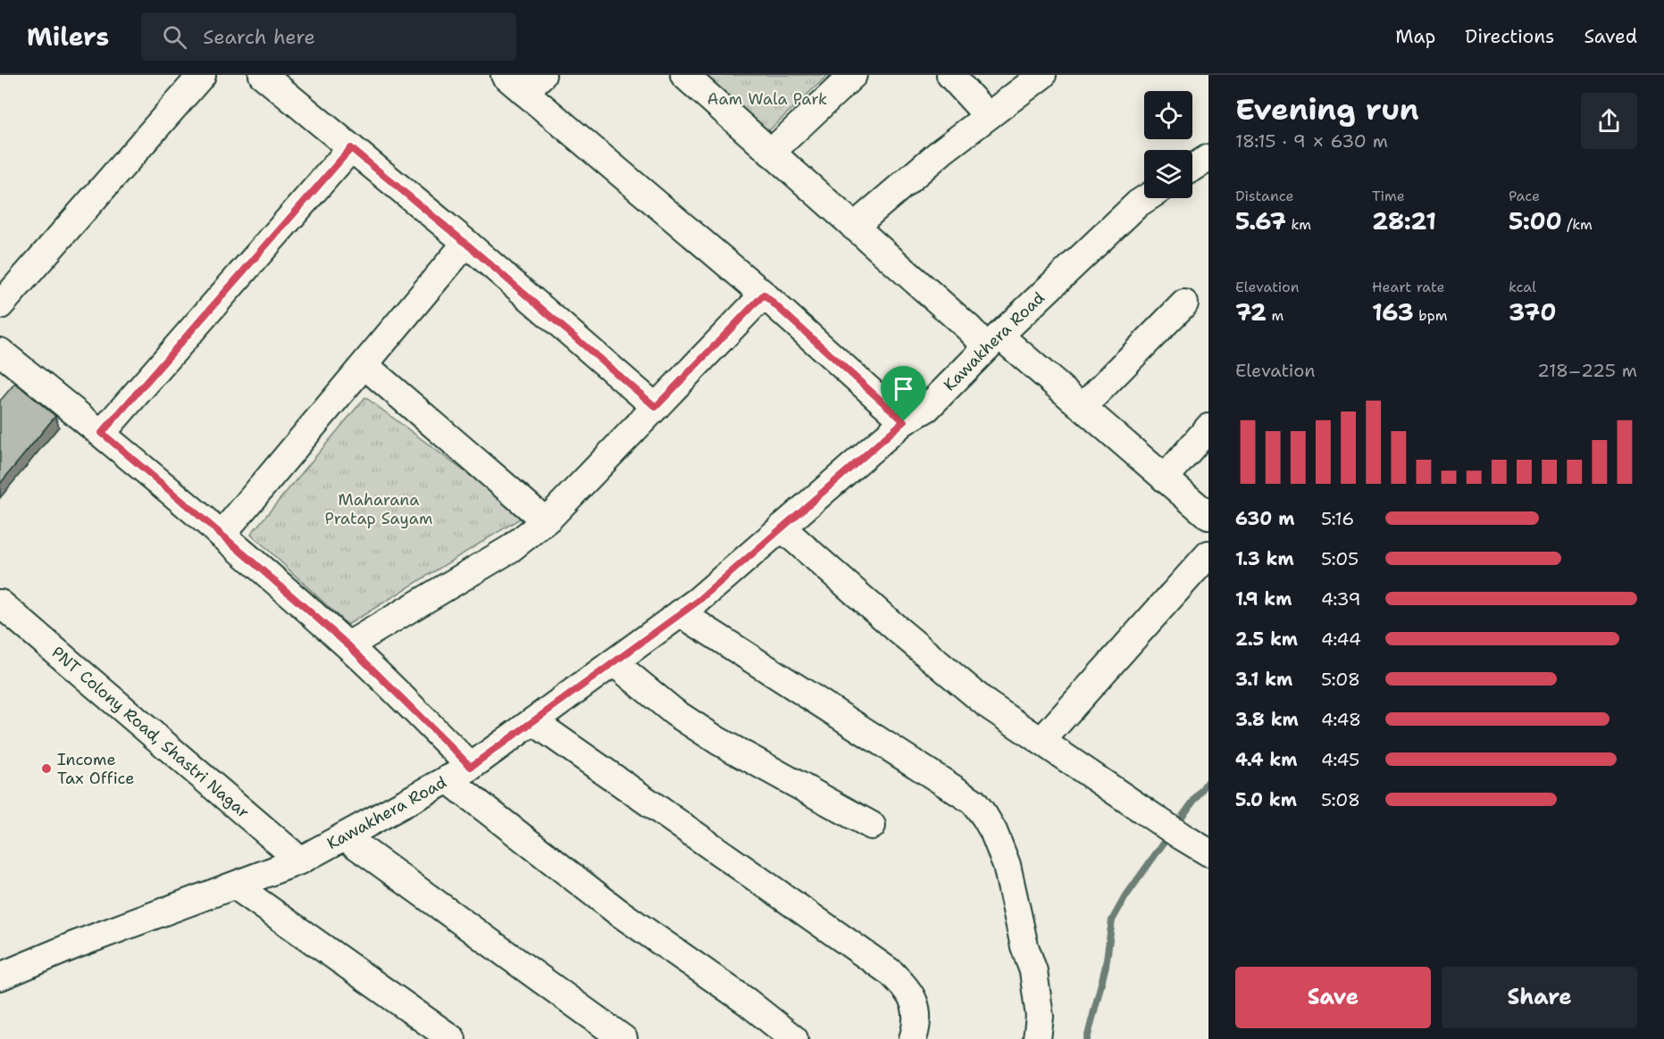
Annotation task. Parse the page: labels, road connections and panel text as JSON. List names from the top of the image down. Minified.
{"streets":{"street":["Kawakhera Road","PNT Colony Road, Shastri Nagar"]},"crossings":[["Kawakhera Road","PNT Colony Road, Shastri Nagar"]],"parks":["Aam Wala Park","Maharana Pratap Sayam"],"places":["Income Tax Office"],"page":{"header":"Milers","search":"Search here","nav":["Map","Directions","Saved"],"heading":["Evening run","18:15 · 9 × 630 m"],"stats":[["Distance","5.67 km"],["Time","28:21"],["Pace","5:00 /km"],["Elevation","72 m"],["Heart rate","163 bpm"],["kcal","370"]],"chart":["Elevation","218–225 m"],"list":[{"name":"630 m","note":"5:16"},{"name":"1.3 km","note":"5:05"},{"name":"1.9 km","note":"4:39"},{"name":"2.5 km","note":"4:44"},{"name":"3.1 km","note":"5:08"},{"name":"3.8 km","note":"4:48"},{"name":"4.4 km","note":"4:45"},{"name":"5.0 km","note":"5:08"}],"buttons":["Save","Share"]}}
